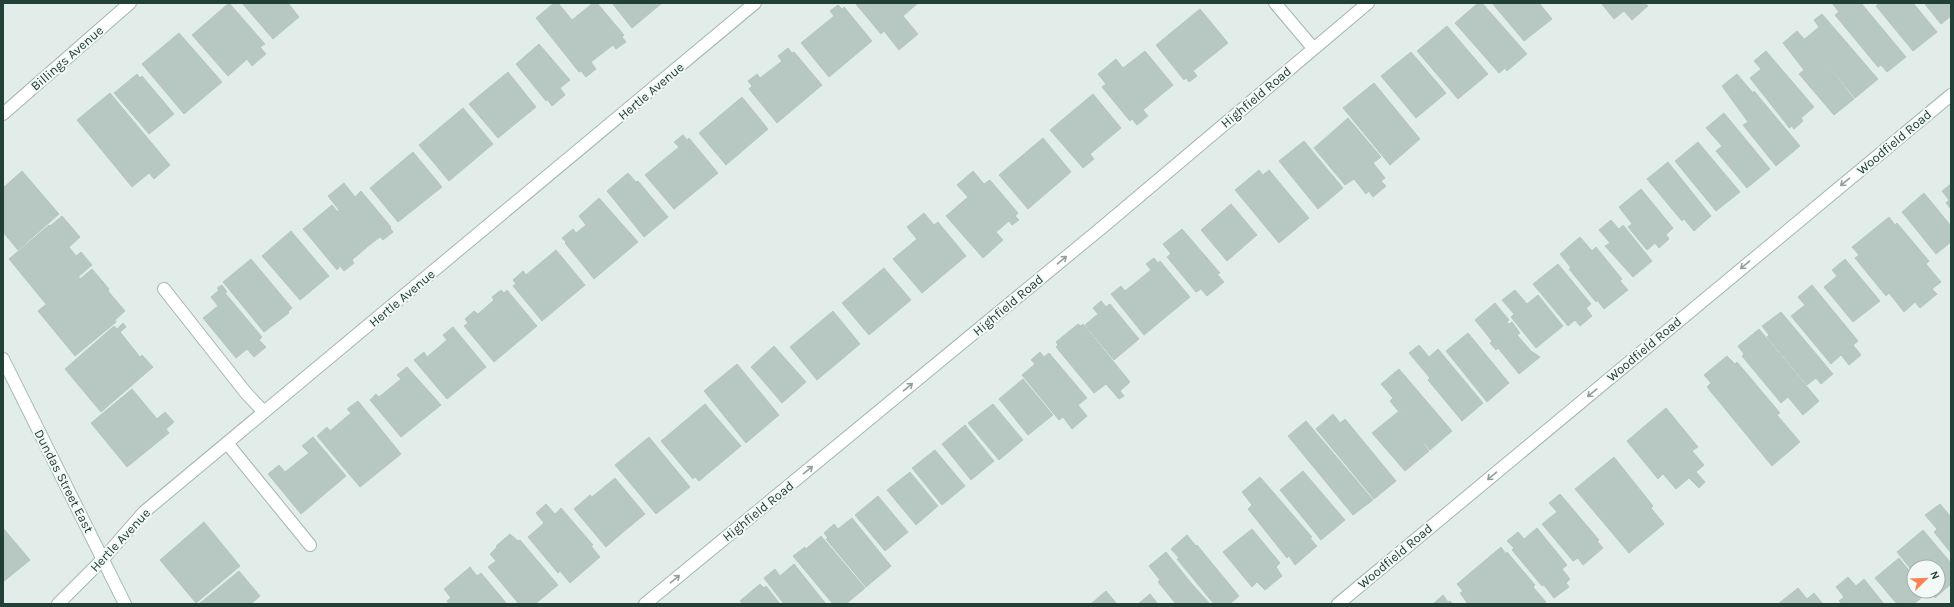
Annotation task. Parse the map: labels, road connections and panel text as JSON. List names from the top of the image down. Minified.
{"streets":{"street":["Billings Avenue","Hertle Avenue","Highfield Road","Woodfield Road","Dundas Street East"]},"crossings":[["Hertle Avenue","Dundas Street East"]],"one_way":["Highfield Road","Woodfield Road"],"north":"top right"}
